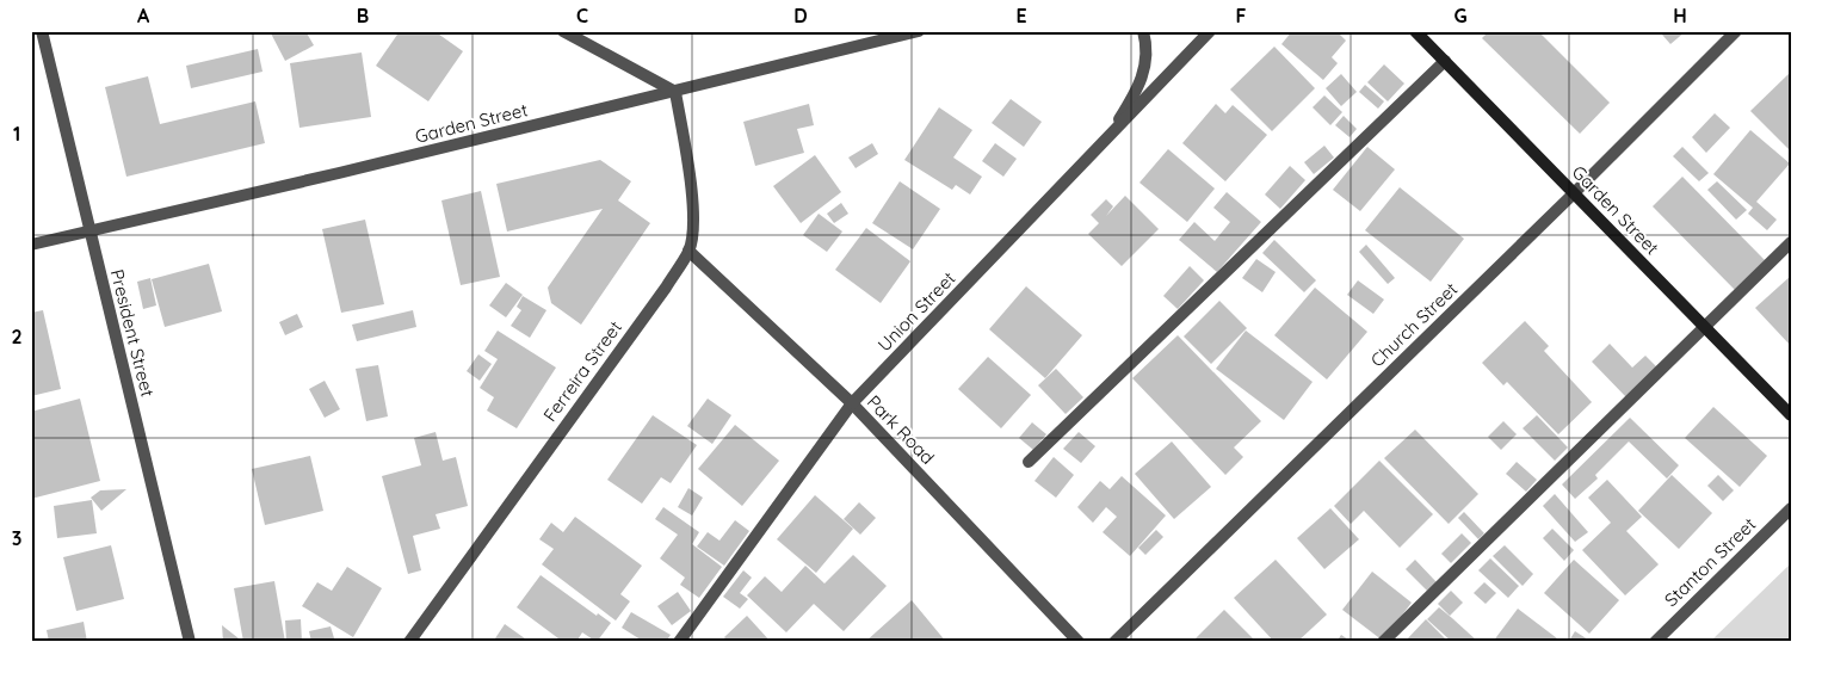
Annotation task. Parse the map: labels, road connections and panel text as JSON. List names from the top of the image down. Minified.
{"streets":{"street":["Garden Street","Union Street","Church Street","President Street","Ferreira Street","Park Road","Stanton Street"]},"crossings":[["Garden Street","Church Street"],["Garden Street","President Street"],["Garden Street","Ferreira Street"],["Union Street","Park Road"],["Ferreira Street","Park Road"]],"grid":{"columns":["A","B","C","D","E","F","G","H"],"rows":["1","2","3"]}}
